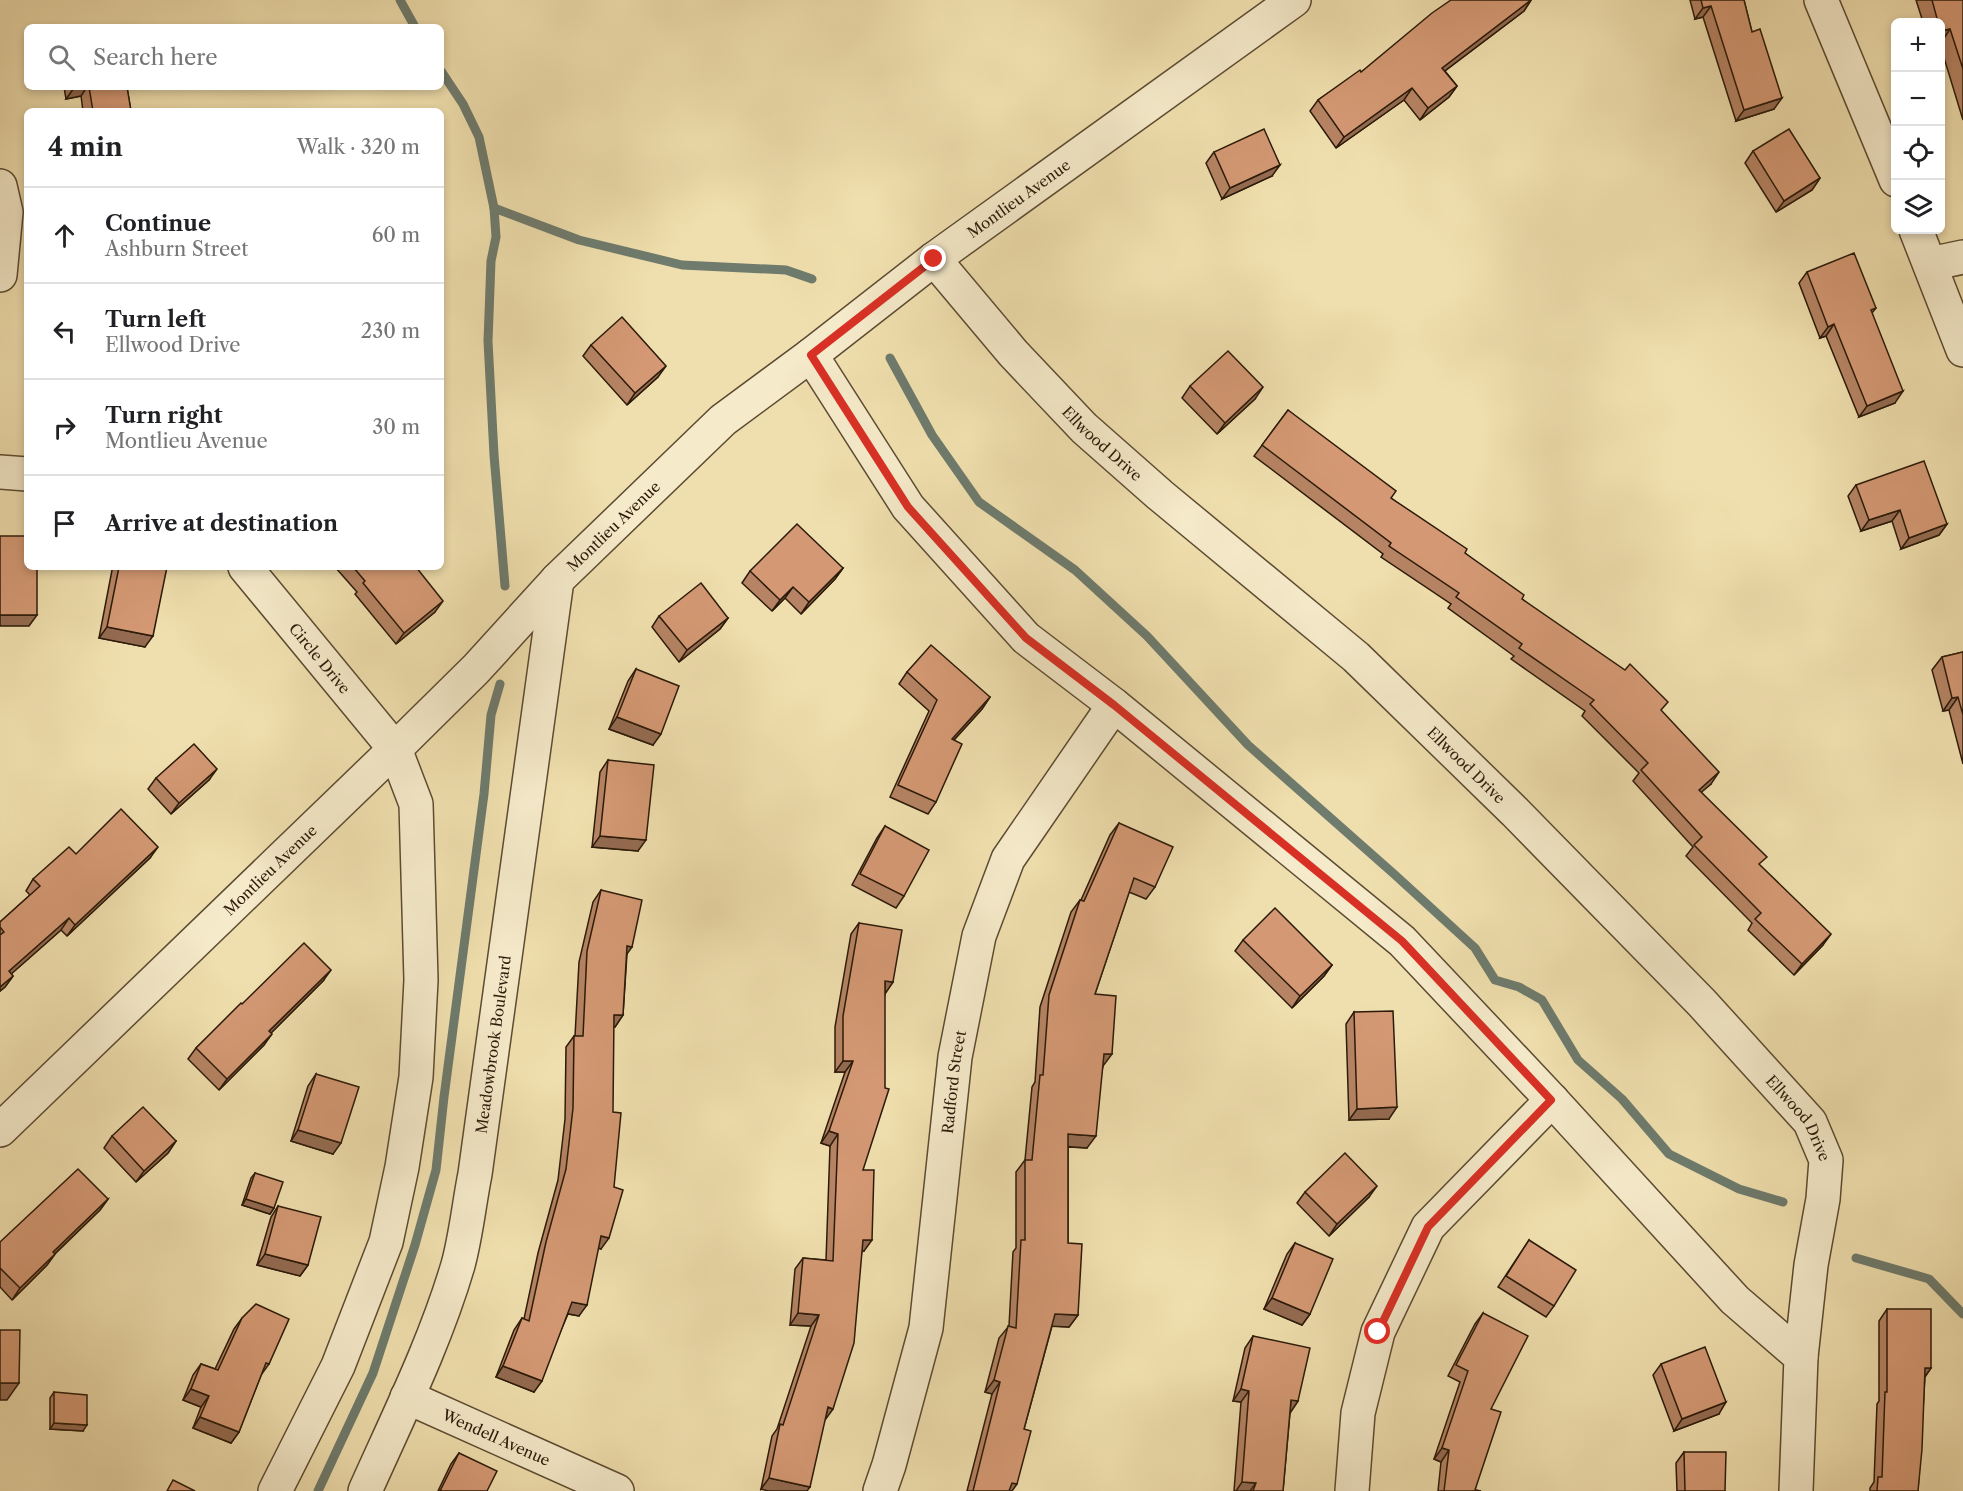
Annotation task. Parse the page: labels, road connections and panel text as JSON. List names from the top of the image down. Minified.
{"streets":{"street":["Montlieu Avenue","Ellwood Drive","Circle Drive","Meadowbrook Boulevard","Radford Street","Wendell Avenue"]},"crossings":[["Montlieu Avenue","Ellwood Drive"],["Montlieu Avenue","Circle Drive"],["Montlieu Avenue","Meadowbrook Boulevard"],["Meadowbrook Boulevard","Wendell Avenue"]],"page":{"map_buttons":["+","−"],"search":"Search here","heading":["4 min","Walk · 320 m"],"list":[["Continue","Ashburn Street","60 m"],["Turn left","Ellwood Drive","230 m"],["Turn right","Montlieu Avenue","30 m"],"Arrive at destination"]}}
